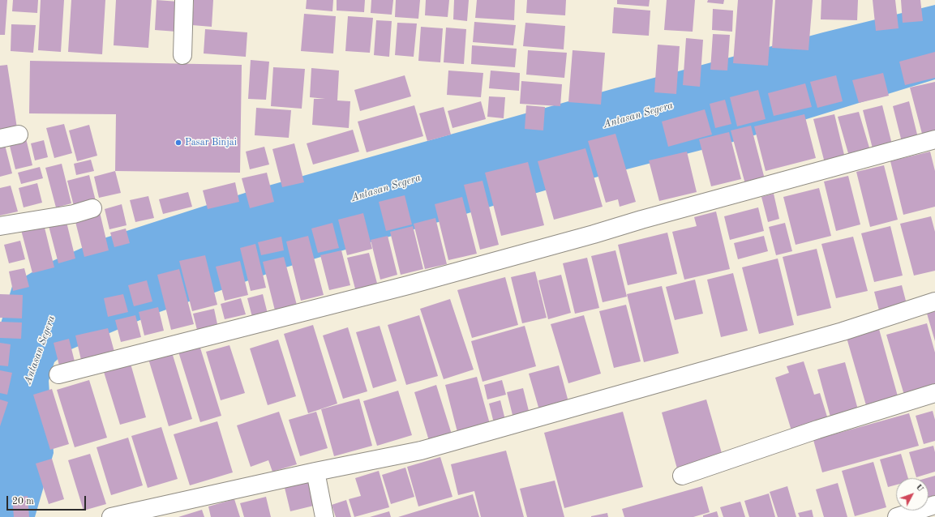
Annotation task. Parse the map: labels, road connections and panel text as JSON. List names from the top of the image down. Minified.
{"water":["Antasan Segera"],"places":["Pasar Binjai"],"scale_bar":"20 m","north":"top right"}
